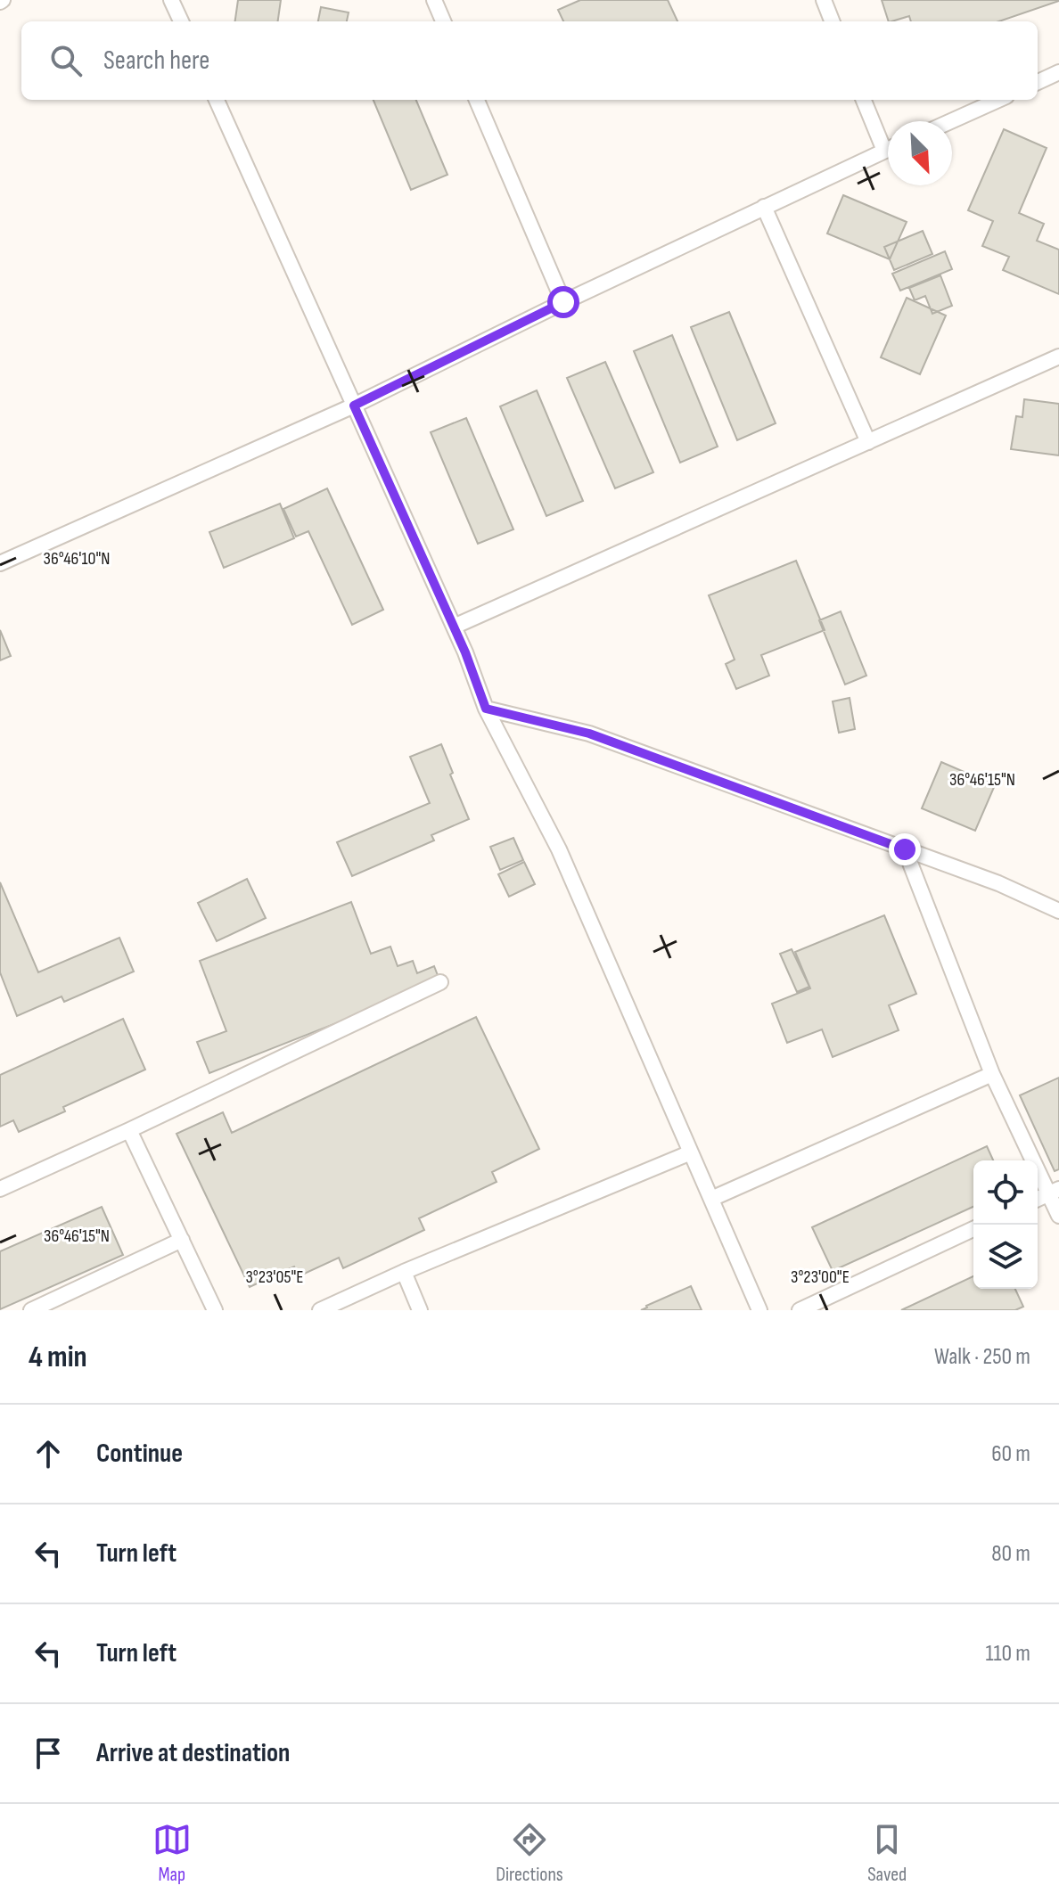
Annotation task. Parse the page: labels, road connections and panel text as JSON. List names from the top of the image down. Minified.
{"north":"bottom right","page":{"search":"Search here","heading":["4 min","Walk · 250 m"],"list":[["Continue","60 m"],["Turn left","80 m"],["Turn left","110 m"],"Arrive at destination"],"nav":["Map","Directions","Saved"]},"coordinates":["36°46'10\"N","36°46'15\"N","3°23'05\"E","3°23'00\"E"]}
